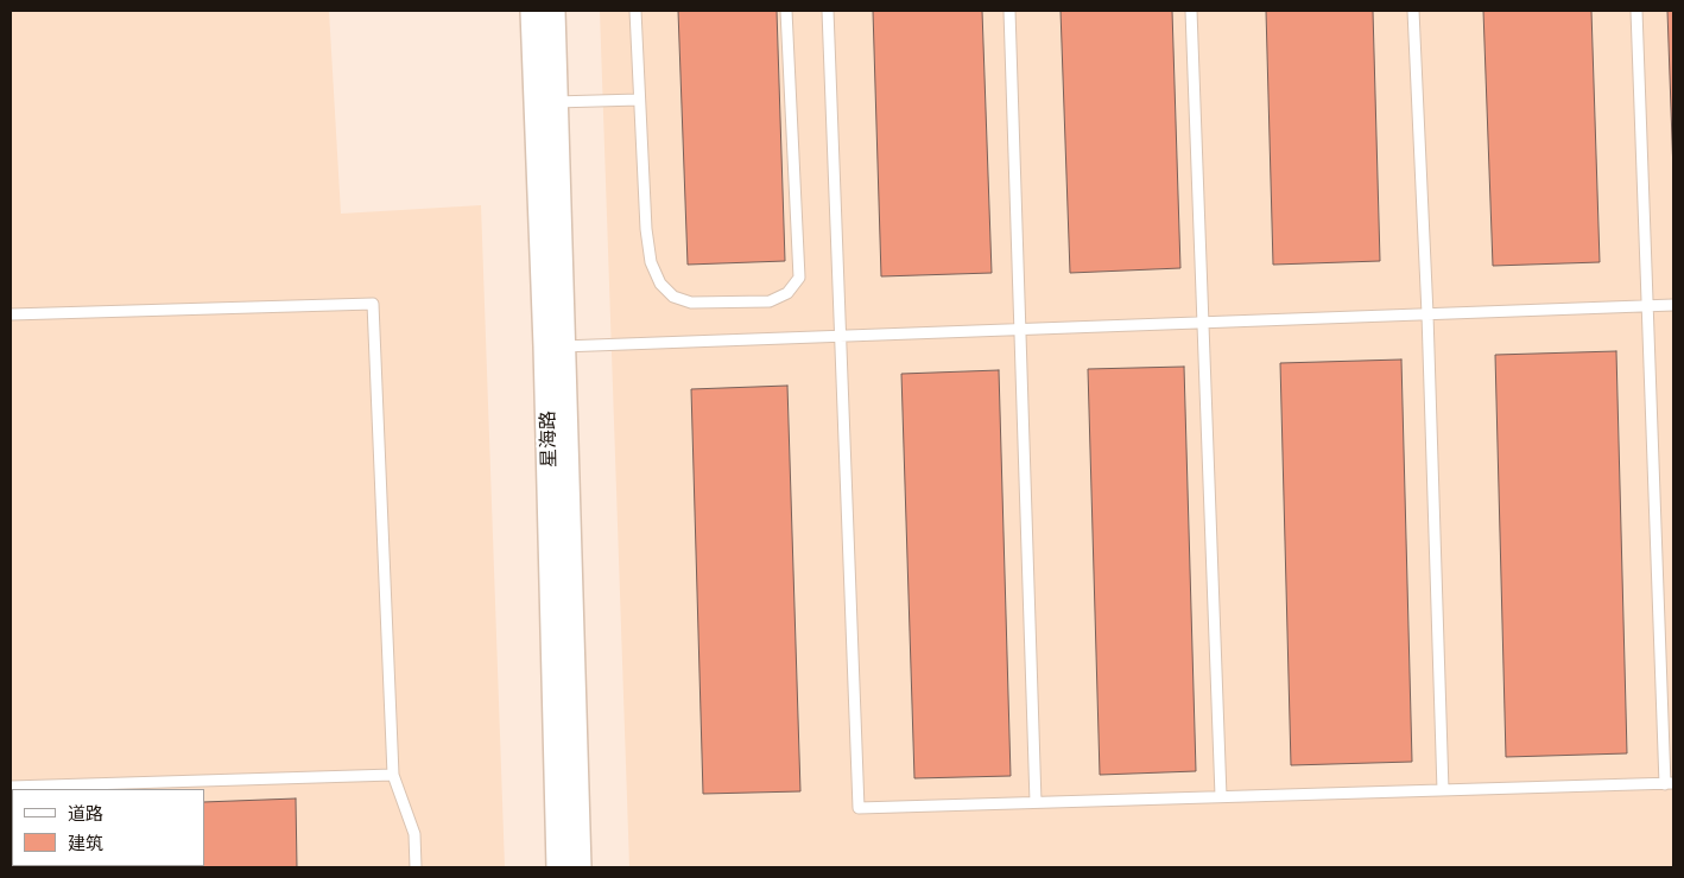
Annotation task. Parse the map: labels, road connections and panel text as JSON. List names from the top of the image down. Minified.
{"streets":{"street":["星海路"]},"legend":["道路","建筑"]}
